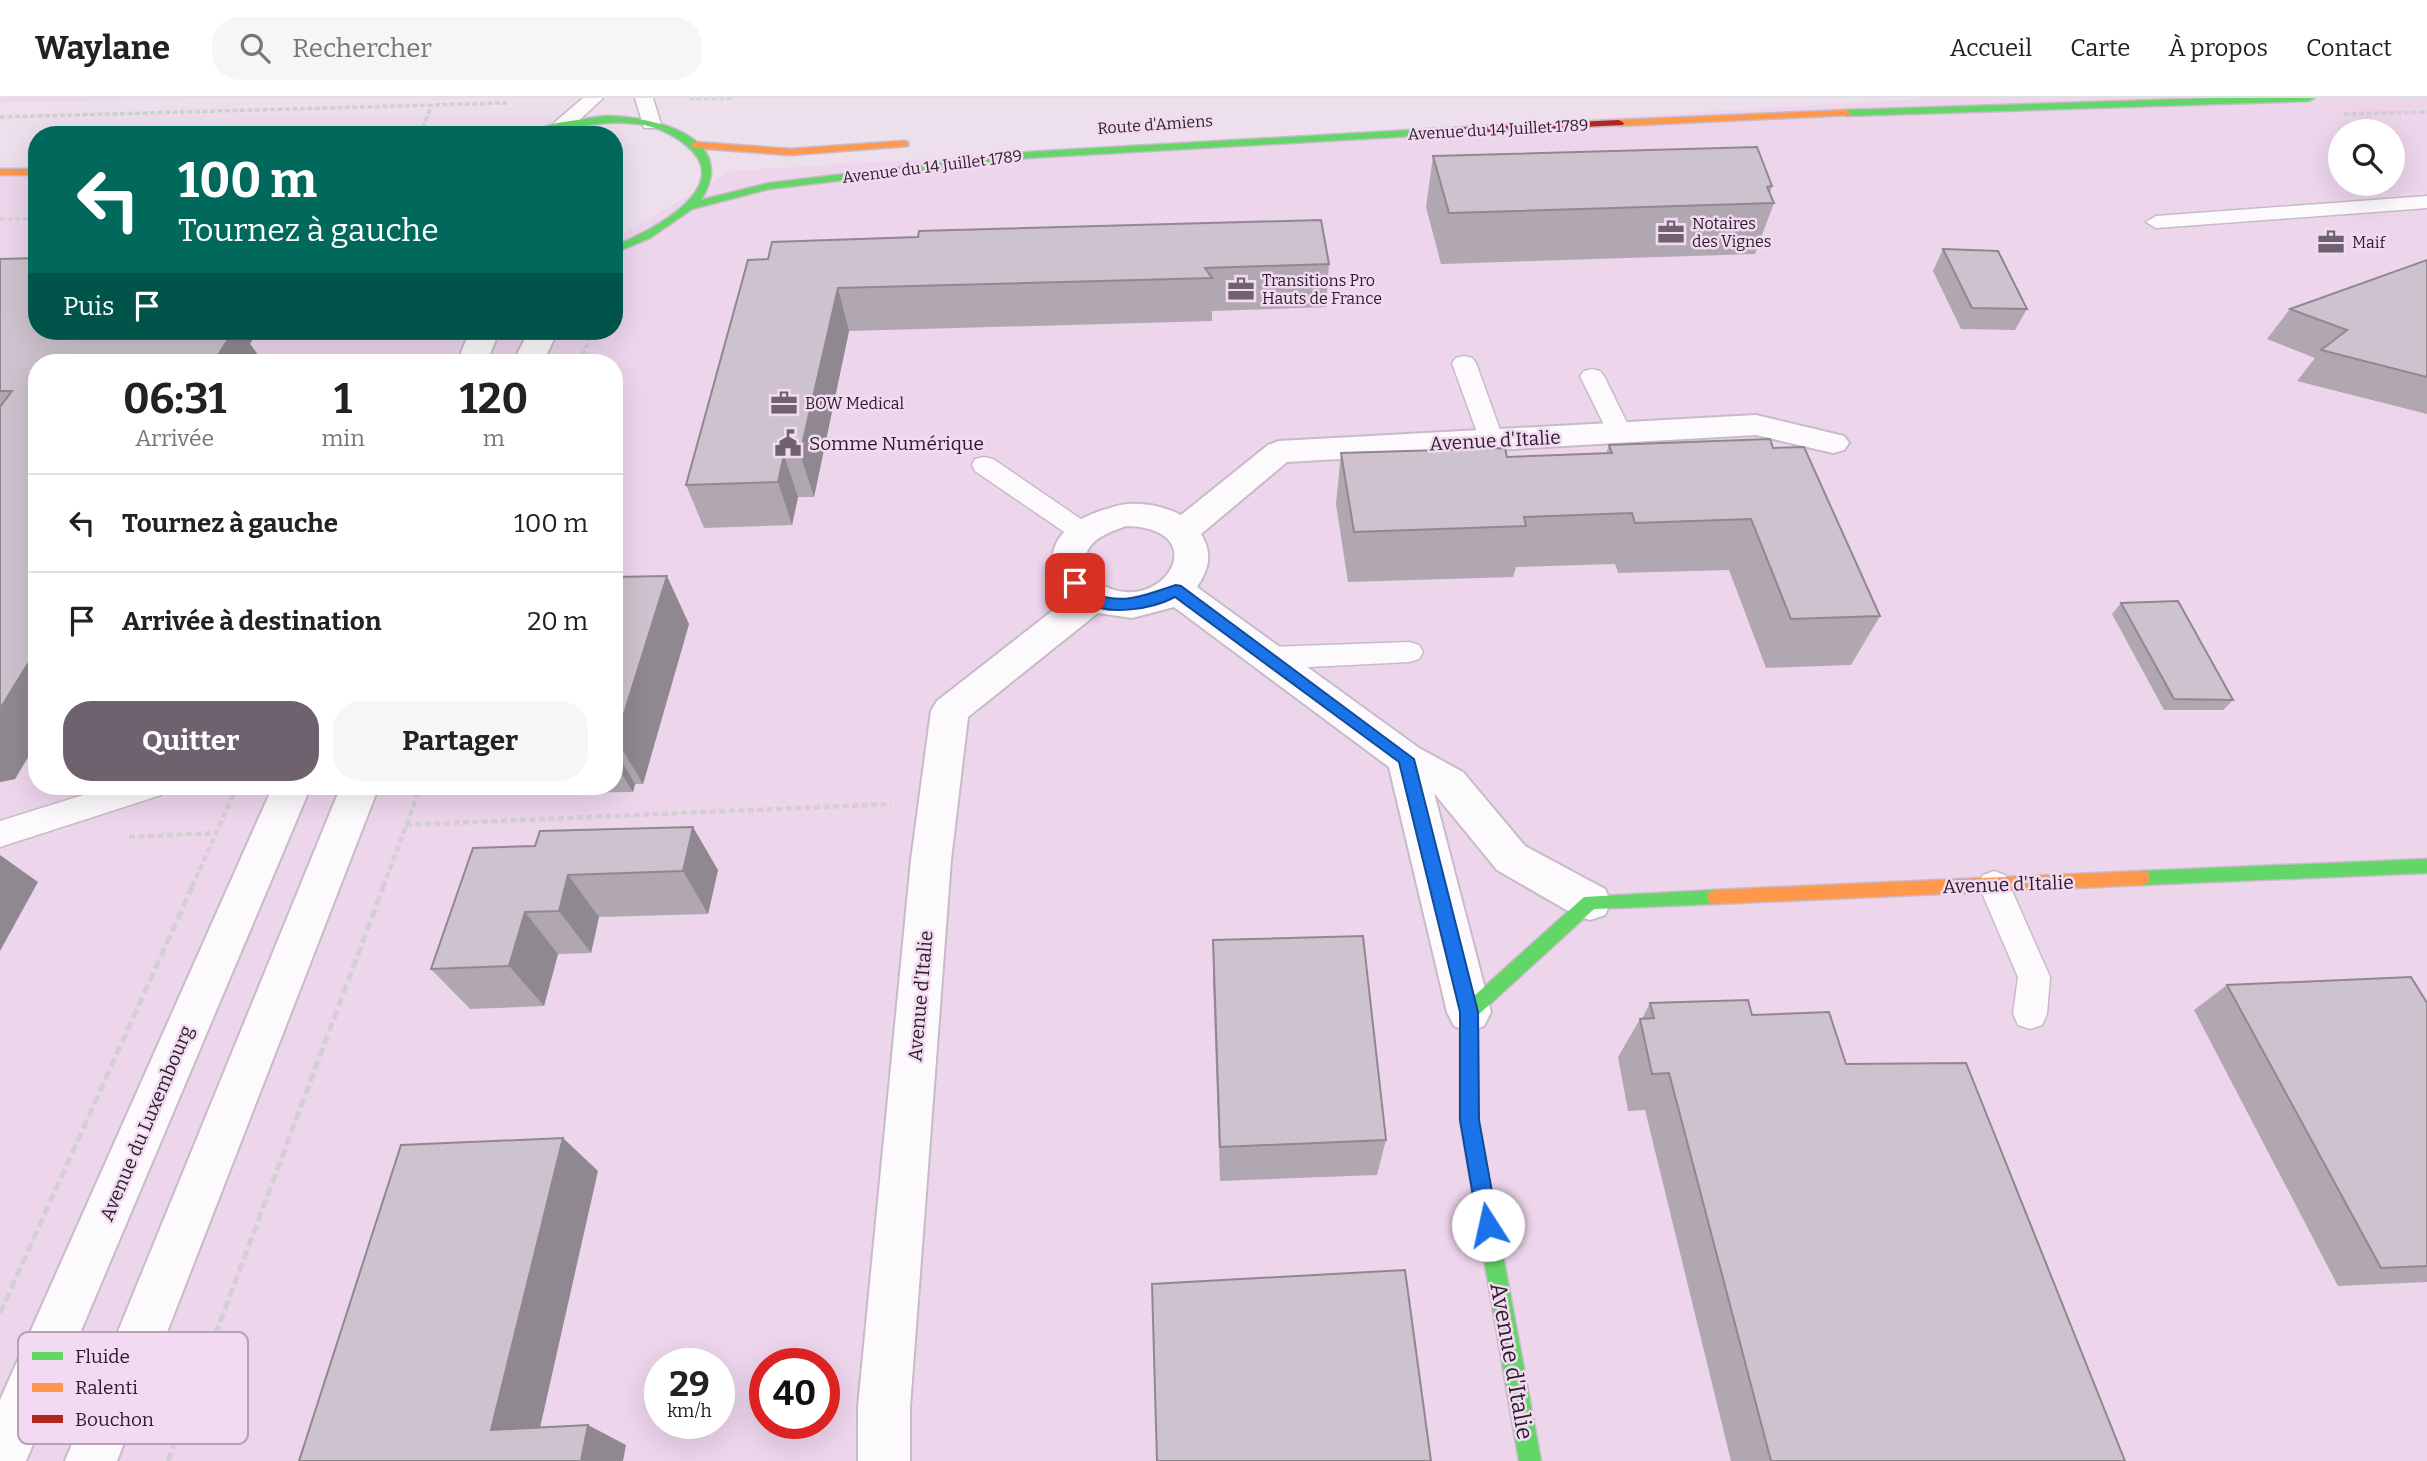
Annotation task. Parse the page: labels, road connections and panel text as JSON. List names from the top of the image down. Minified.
{"streets":{"main road":["Avenue du 14 Juillet 1789","Avenue d'Italie"],"street":["Avenue du Luxembourg"]},"places":{"office":["Notaires des Vignes","Maif","Transitions Pro Hauts de France","BOW Medical"],"public building":["Somme Numérique"]},"legend":["Fluide","Ralenti","Bouchon"],"page":{"header":"Waylane","search":"Rechercher","nav":["Accueil","Carte","À propos","Contact"],"turn":["100 m","Tournez à gauche"],"then":"Puis","eta":["06:31","Arrivée","1","min","120","m"],"list":[{"name":"Tournez à gauche","value":"100 m"},{"name":"Arrivée à destination","value":"20 m"}],"buttons":["Quitter","Partager"],"speed":"29 km/h","limit":"40"}}
